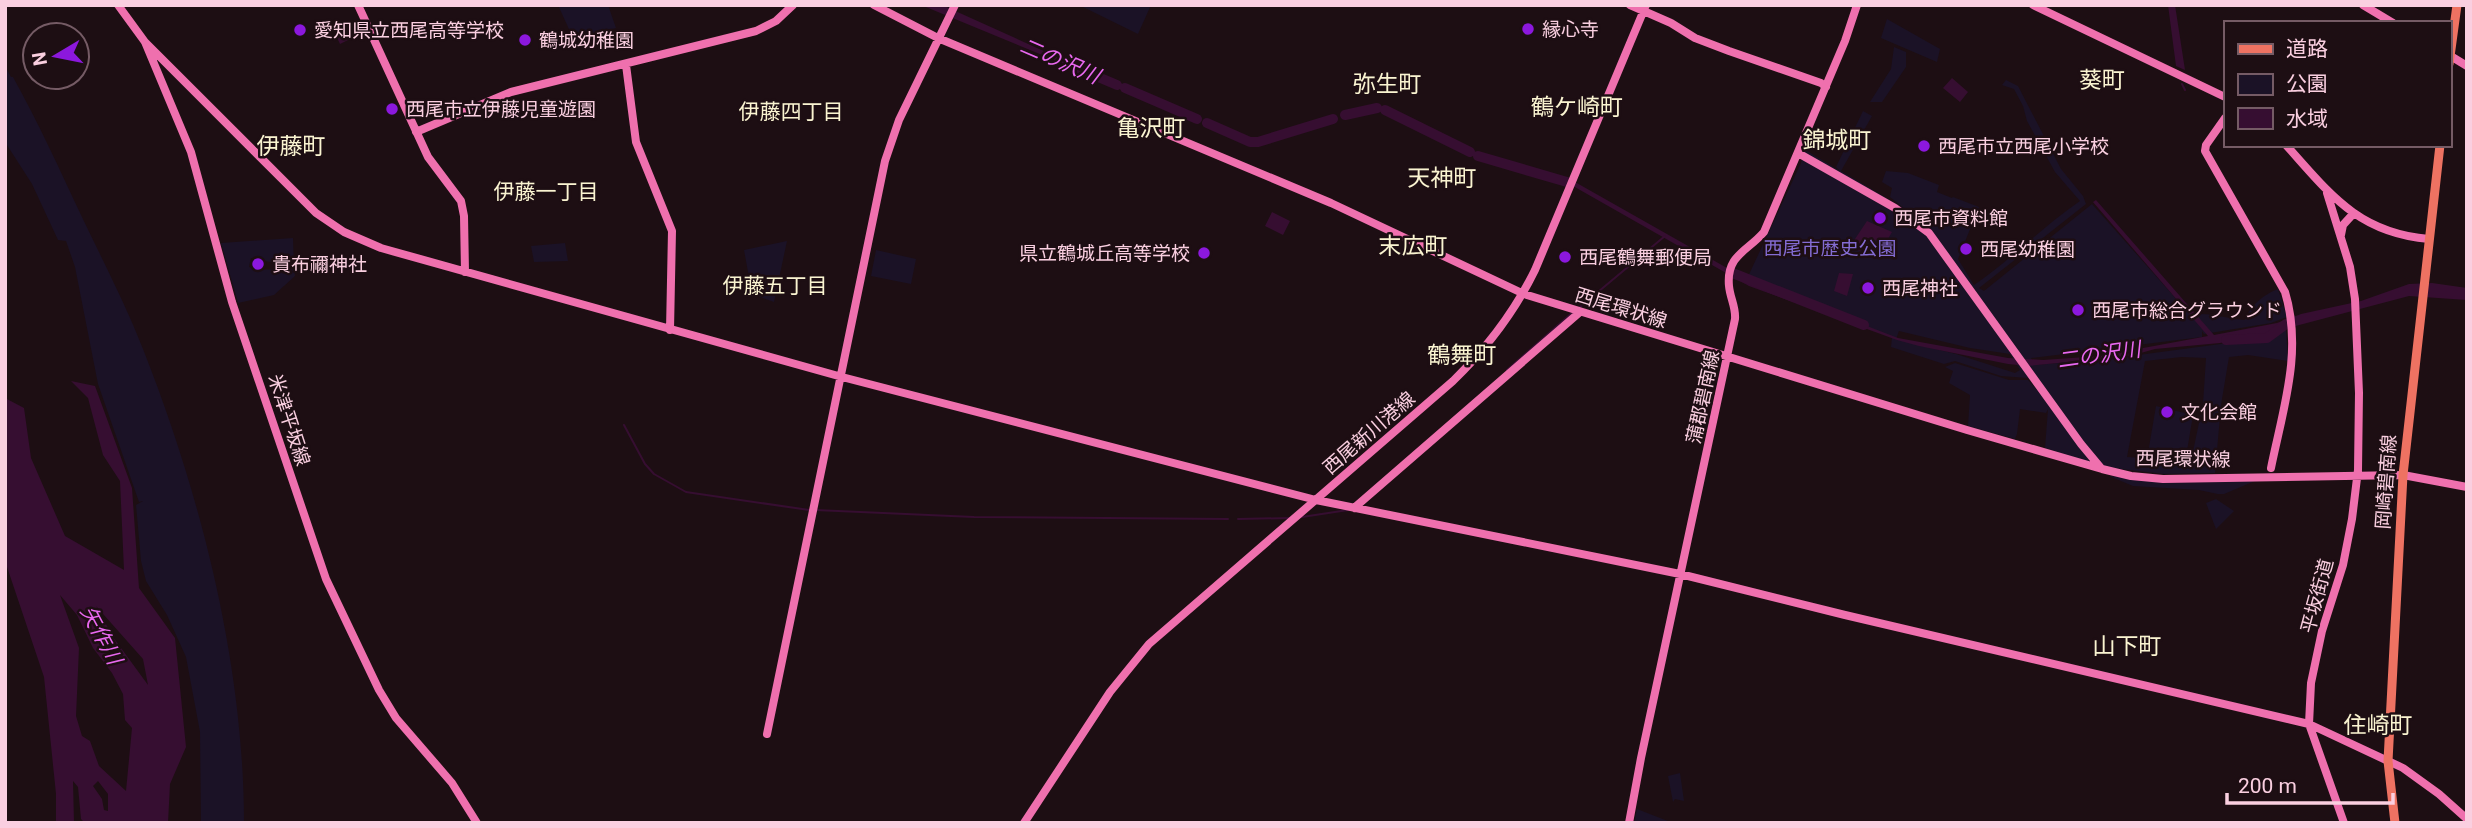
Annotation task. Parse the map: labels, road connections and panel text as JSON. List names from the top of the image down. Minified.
{"streets":{"main road":["岡崎碧南線"],"street":["西尾環状線","蒲郡碧南線","米津平坂線","西尾新川港線","平坂街道"]},"crossings":[["西尾環状線","蒲郡碧南線"],["西尾環状線","西尾新川港線"],["西尾環状線","岡崎碧南線"],["西尾環状線","平坂街道"]],"districts":["葵町","弥生町","鶴ケ崎町","伊藤四丁目","亀沢町","錦城町","伊藤町","天神町","伊藤一丁目","末広町","伊藤五丁目","鶴舞町","山下町","住崎町"],"water":["二の沢川","矢作川"],"parks":["西尾市歴史公園"],"places":["縁心寺","愛知県立西尾高等学校","鶴城幼稚園","西尾市立伊藤児童遊園","西尾市立西尾小学校","西尾市資料館","西尾幼稚園","県立鶴城丘高等学校","西尾鶴舞郵便局","貴布禰神社","西尾神社","西尾市総合グラウンド","文化会館"],"legend":["道路","公園","水域"],"scale_bar":"200 m","north":"left"}
